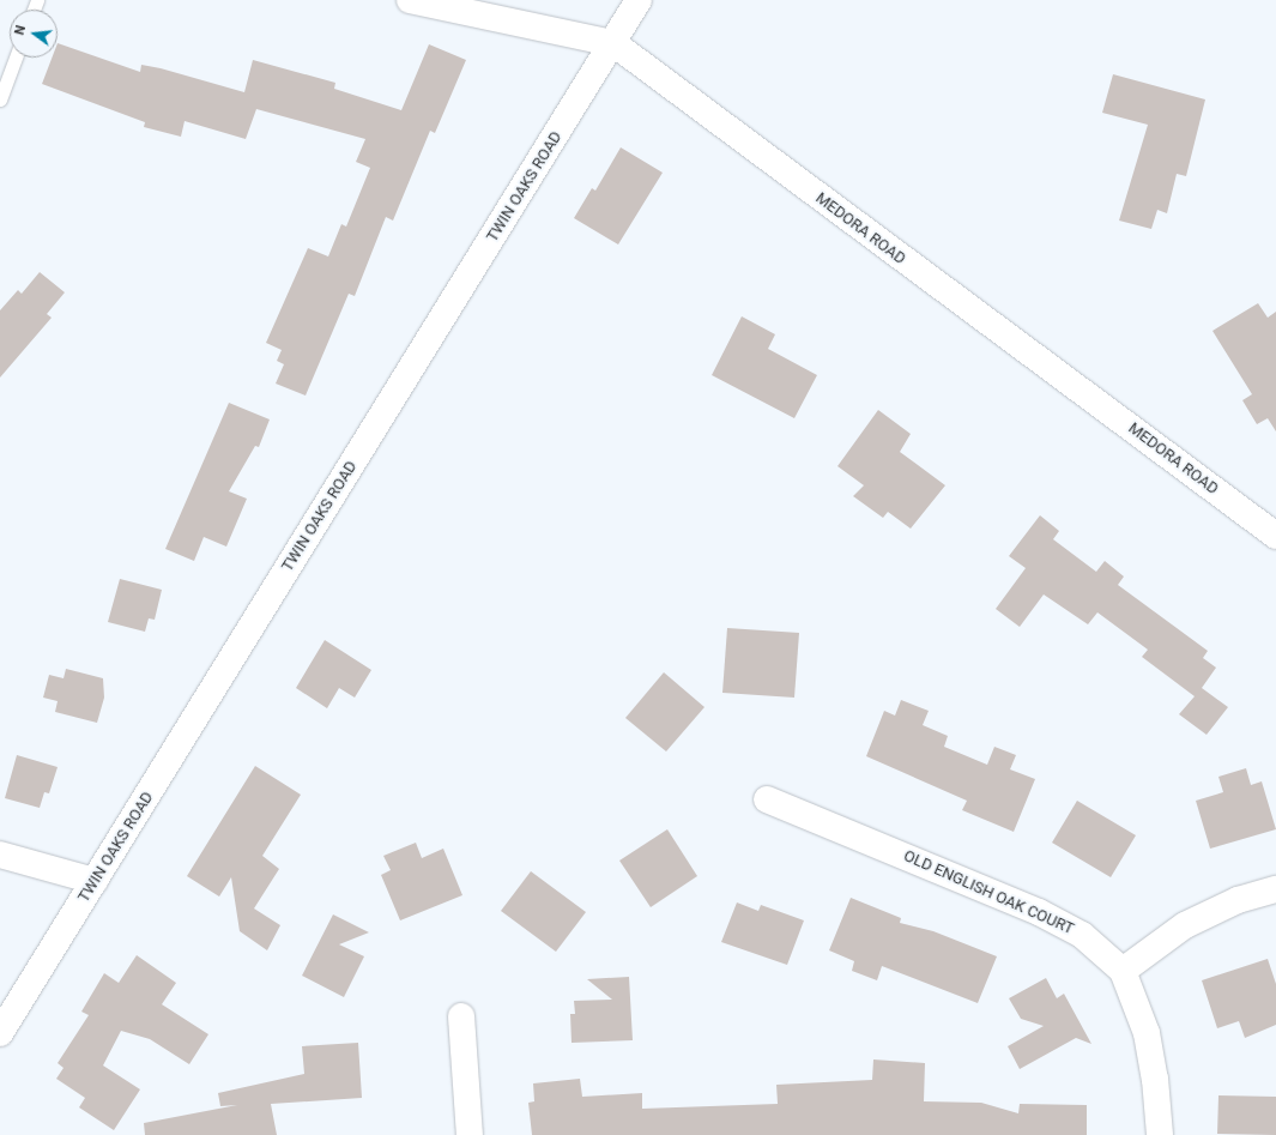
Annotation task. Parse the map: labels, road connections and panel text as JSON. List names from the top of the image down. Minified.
{"streets":{"street":["TWIN OAKS ROAD","MEDORA ROAD","OLD ENGLISH OAK COURT"]},"crossings":[["TWIN OAKS ROAD","MEDORA ROAD"]],"north":"left"}
